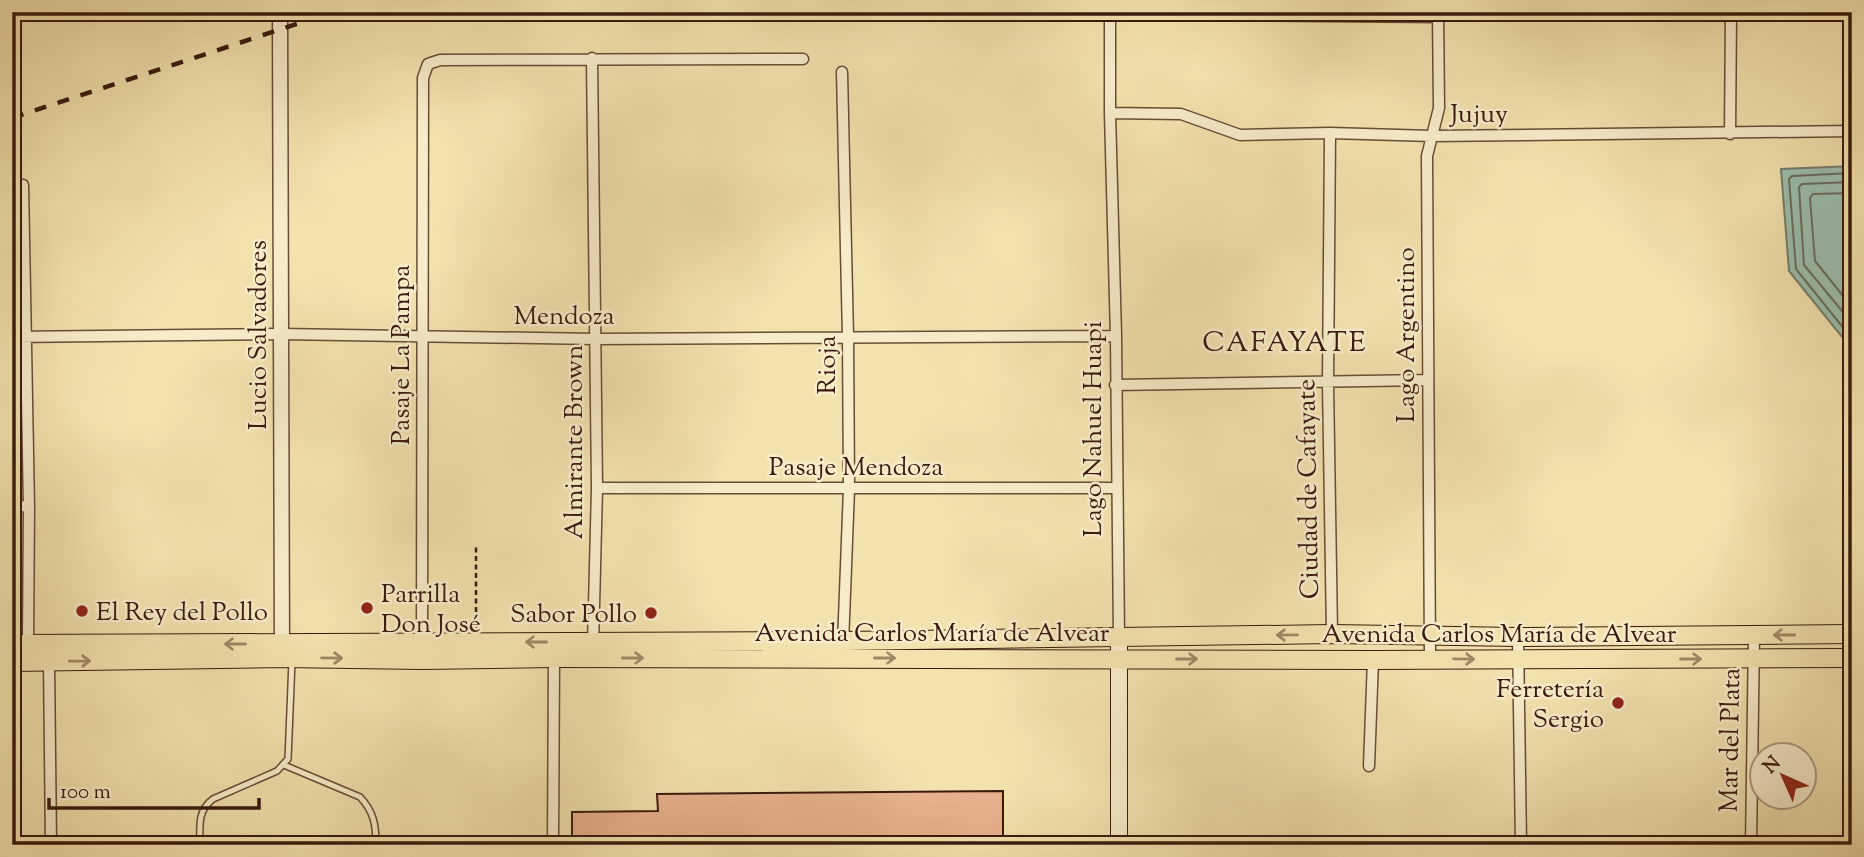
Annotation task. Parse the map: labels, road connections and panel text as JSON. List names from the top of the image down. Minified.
{"streets":{"main road":["Lago Nahuel Huapi","Avenida Carlos María de Alvear"],"street":["Jujuy","Mendoza","Lucio Salvadores","Lago Argentino","Pasaje La Pampa","Rioja","Almirante Brown","Pasaje Mendoza","Ciudad de Cafayate","Mar del Plata"]},"crossings":[["Jujuy","Lago Argentino"],["Jujuy","Lago Nahuel Huapi"],["Jujuy","Ciudad de Cafayate"],["Mendoza","Lucio Salvadores"],["Mendoza","Pasaje La Pampa"],["Mendoza","Rioja"],["Mendoza","Lago Nahuel Huapi"],["Mendoza","Almirante Brown"],["Lucio Salvadores","Avenida Carlos María de Alvear"],["Lago Argentino","Avenida Carlos María de Alvear"],["Pasaje La Pampa","Almirante Brown"],["Pasaje La Pampa","Avenida Carlos María de Alvear"],["Rioja","Pasaje Mendoza"],["Rioja","Avenida Carlos María de Alvear"],["Lago Nahuel Huapi","Pasaje Mendoza"],["Lago Nahuel Huapi","Avenida Carlos María de Alvear"],["Almirante Brown","Pasaje Mendoza"],["Almirante Brown","Avenida Carlos María de Alvear"],["Ciudad de Cafayate","Avenida Carlos María de Alvear"],["Avenida Carlos María de Alvear","Mar del Plata"]],"districts":["CAFAYATE"],"places":["Parrilla Don José","El Rey del Pollo","Sabor Pollo","Ferretería Sergio"],"scale_bar":"100 m","north":"top left"}
